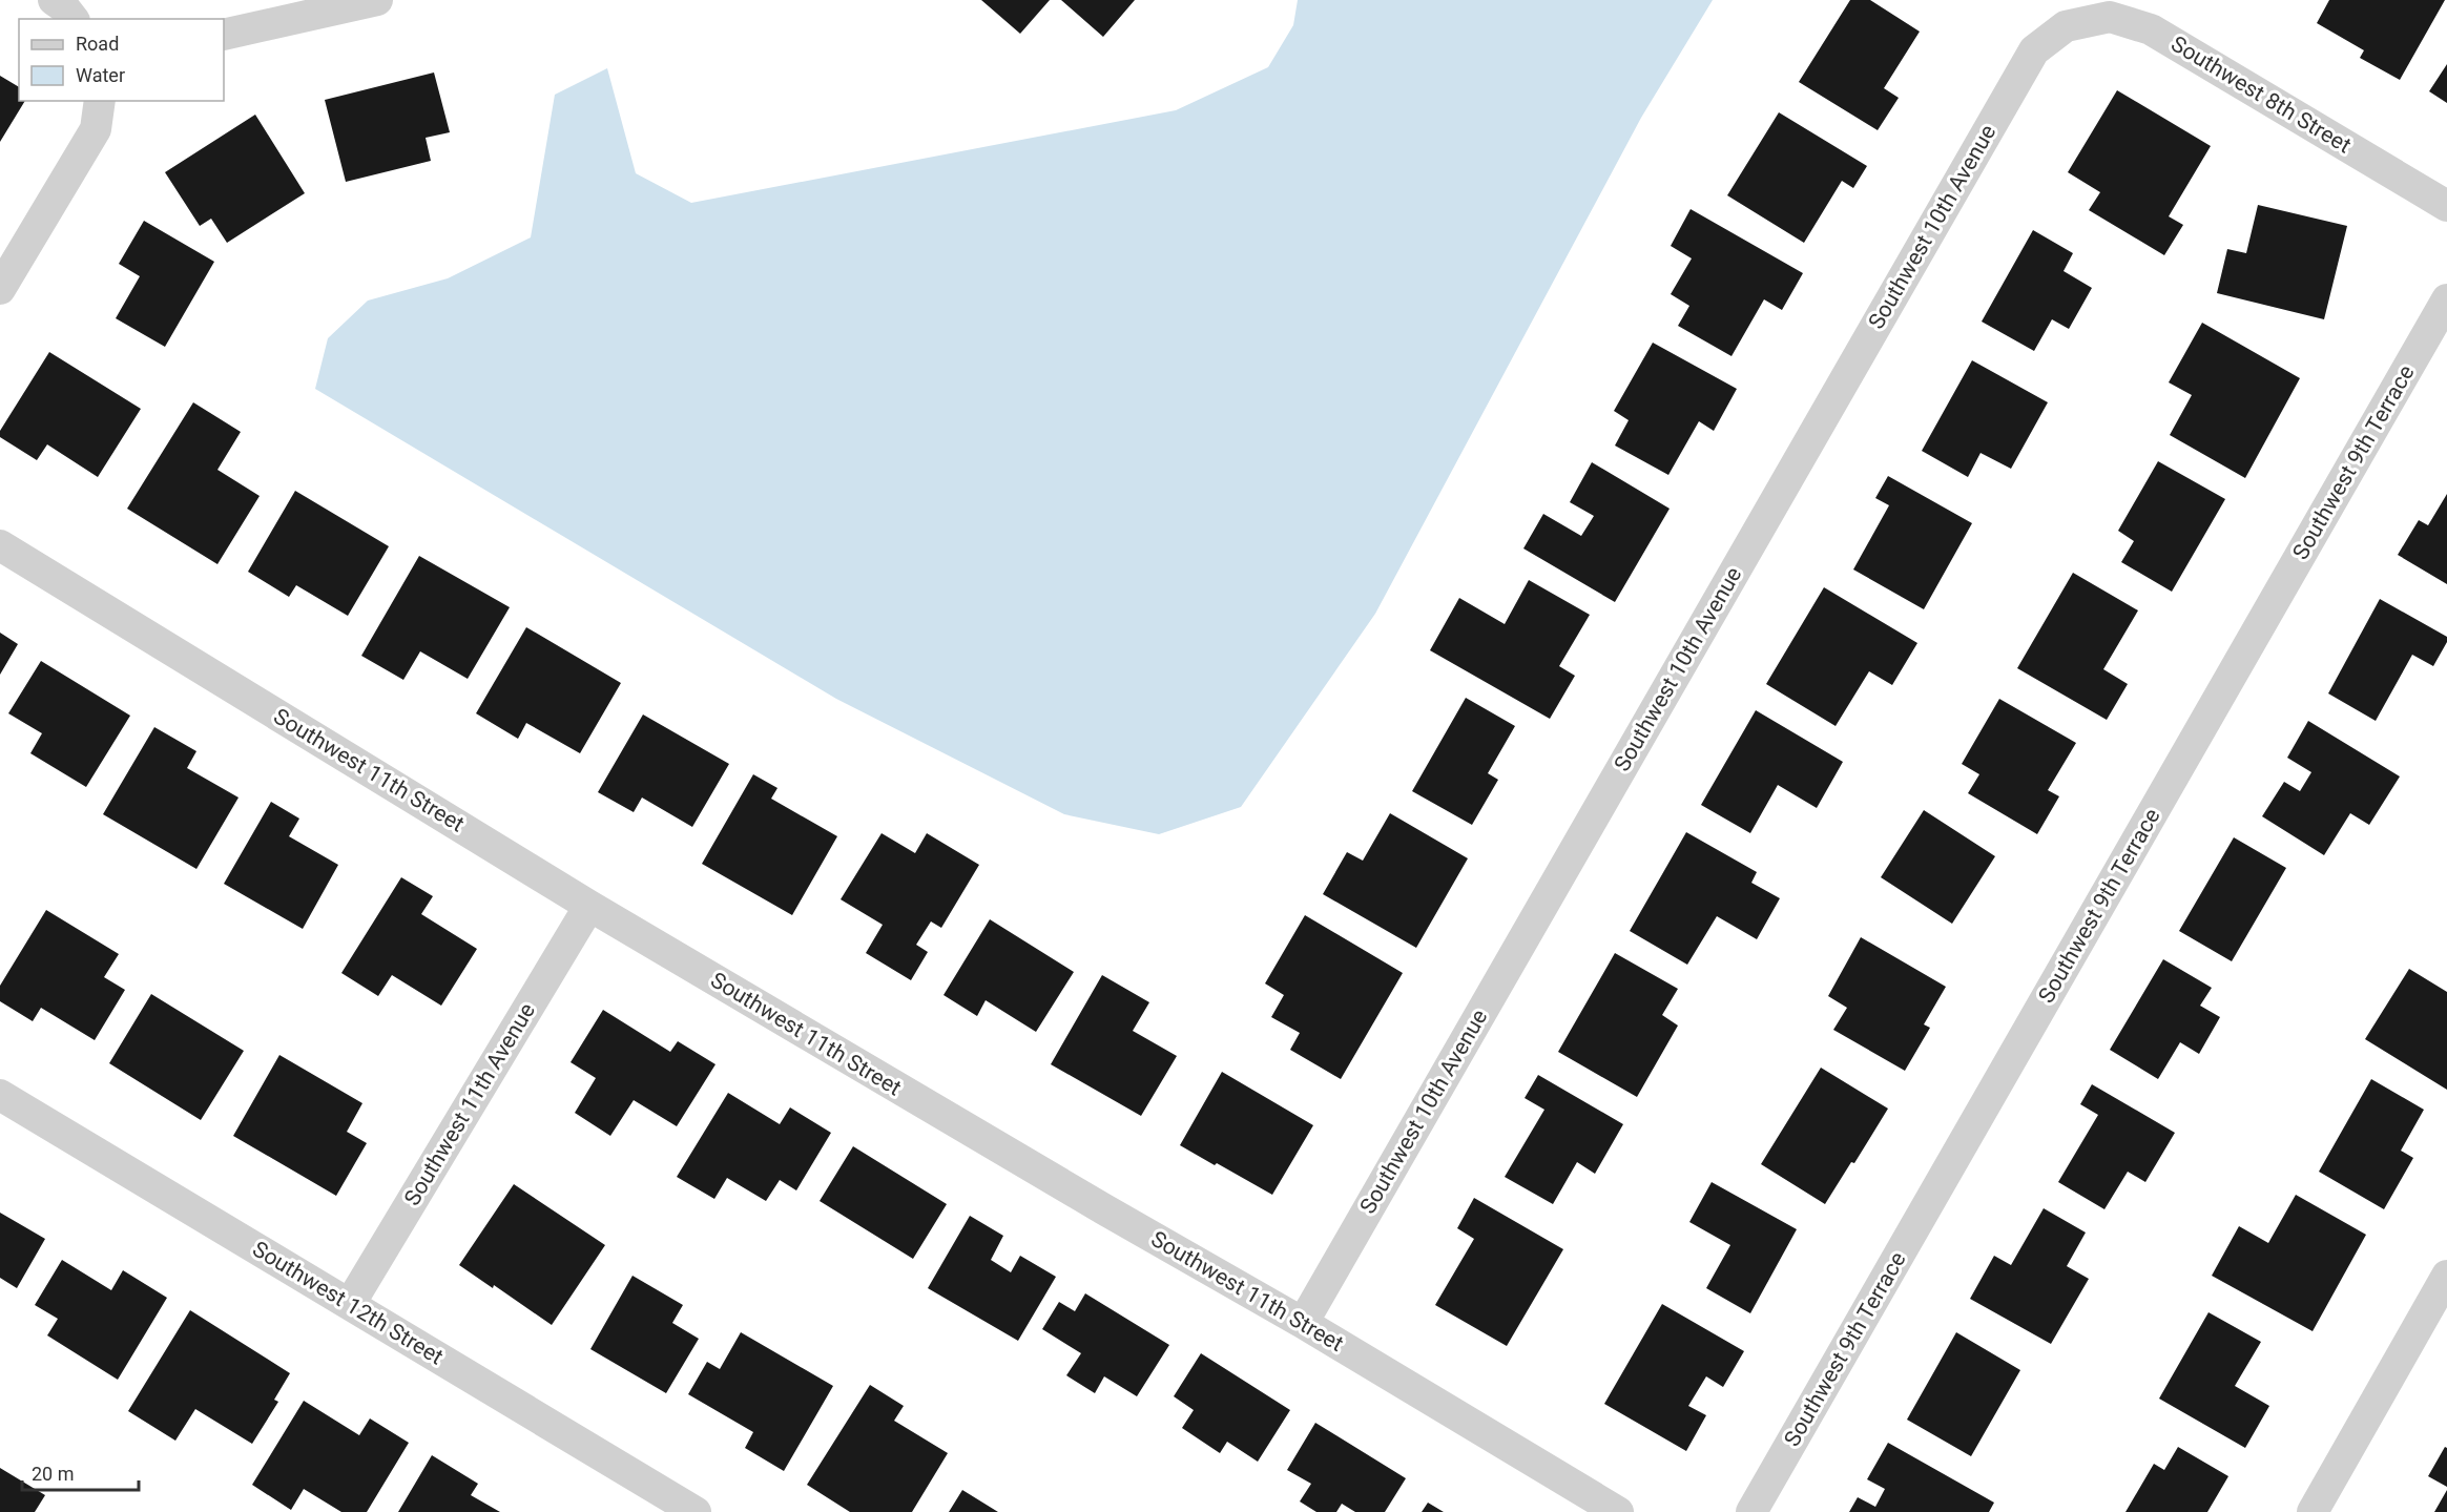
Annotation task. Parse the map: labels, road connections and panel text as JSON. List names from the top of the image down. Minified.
{"streets":{"street":["Southwest 8th Street","Southwest 10th Avenue","Southwest 9th Terrace","Southwest 11th Street","Southwest 11th Avenue","Southwest 12th Street"]},"crossings":[["Southwest 8th Street","Southwest 10th Avenue"],["Southwest 10th Avenue","Southwest 11th Street"],["Southwest 11th Street","Southwest 11th Avenue"],["Southwest 11th Avenue","Southwest 12th Street"]],"legend":["Road","Water"],"scale_bar":"20 m"}
